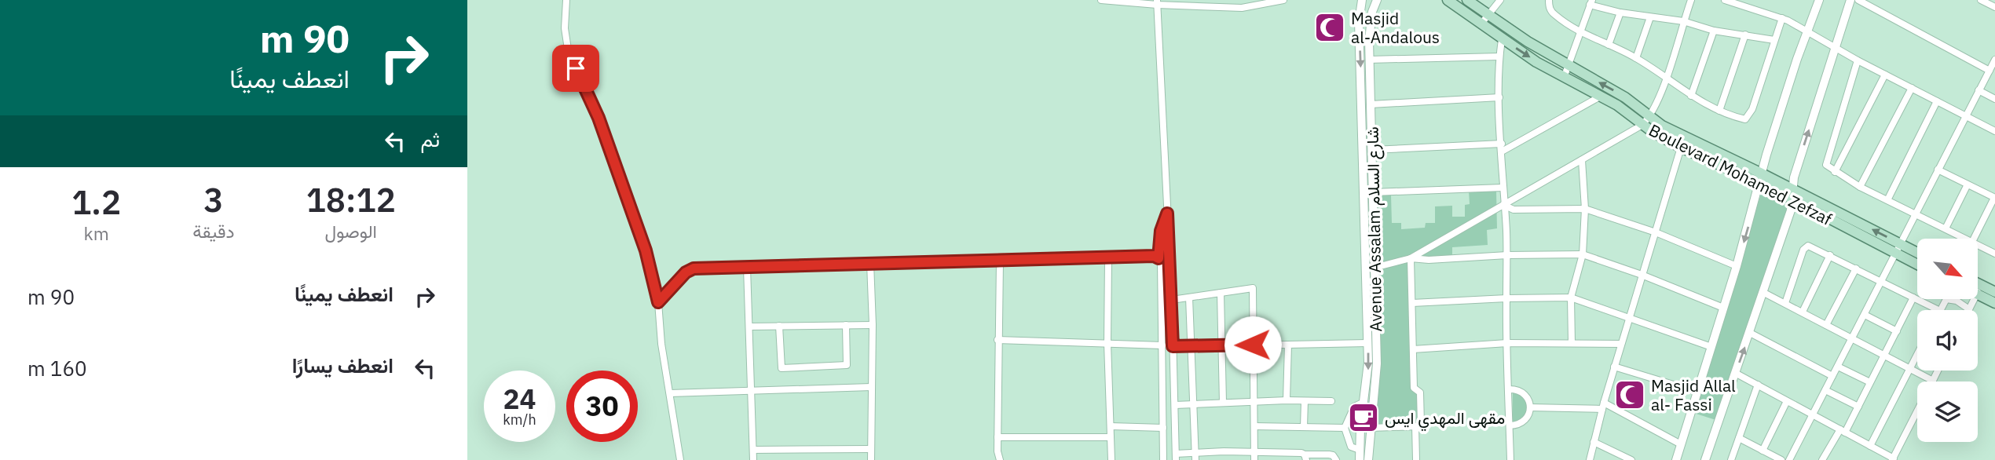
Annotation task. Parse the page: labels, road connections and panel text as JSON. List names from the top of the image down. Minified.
{"streets":{"main road":["Boulevard Mohamed Zefzaf"],"street":["Avenue Assalam شارع السلام"]},"places":{"mosque":["Masjid al-Andalous","Masjid Allal al- Fassi"],"cafe":["مقهى المهدي ايس"]},"north":"bottom right","page":{"turn":["90 m","انعطف يمينًا"],"then":"ثم","eta":["18:12","الوصول","3","دقيقة","1.2","km"],"list":[{"name":"انعطف يمينًا","value":"90 m"},{"name":"انعطف يسارًا","value":"160 m"}],"speed":"24 km/h","limit":"30"}}
